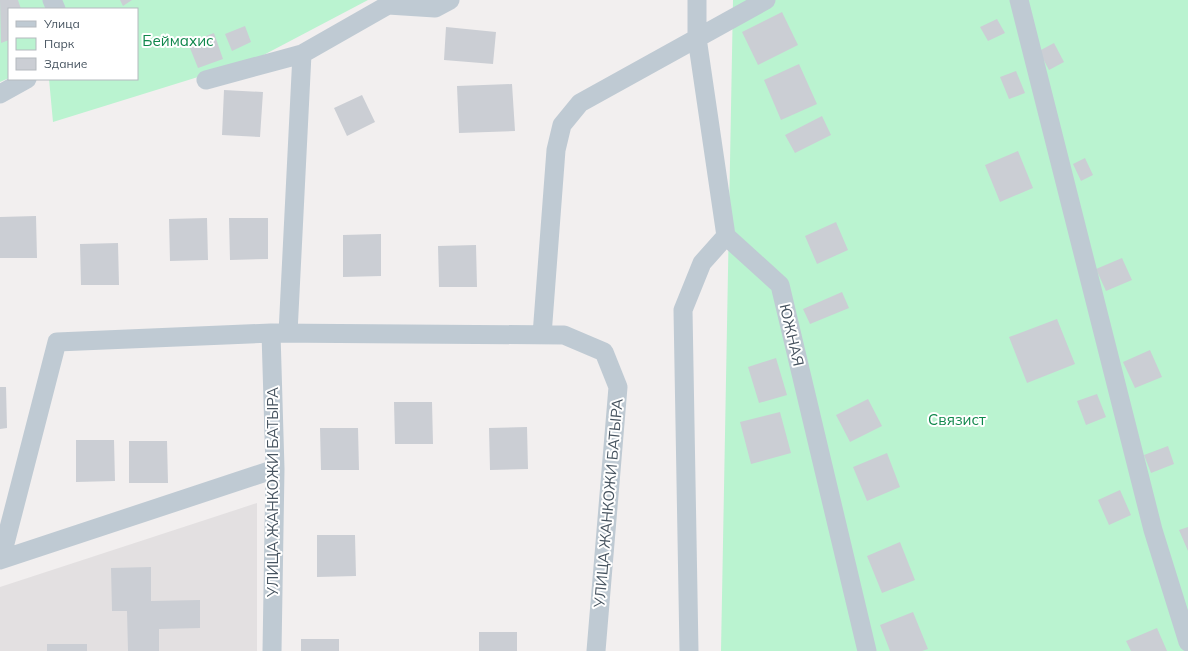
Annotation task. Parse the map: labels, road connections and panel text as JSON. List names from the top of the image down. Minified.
{"streets":{"street":["ЮЖНАЯ","УЛИЦА ЖАНКОЖИ БАТЫРА"]},"parks":["Беймахис","Связист"],"legend":["Улица","Парк","Здание"]}
